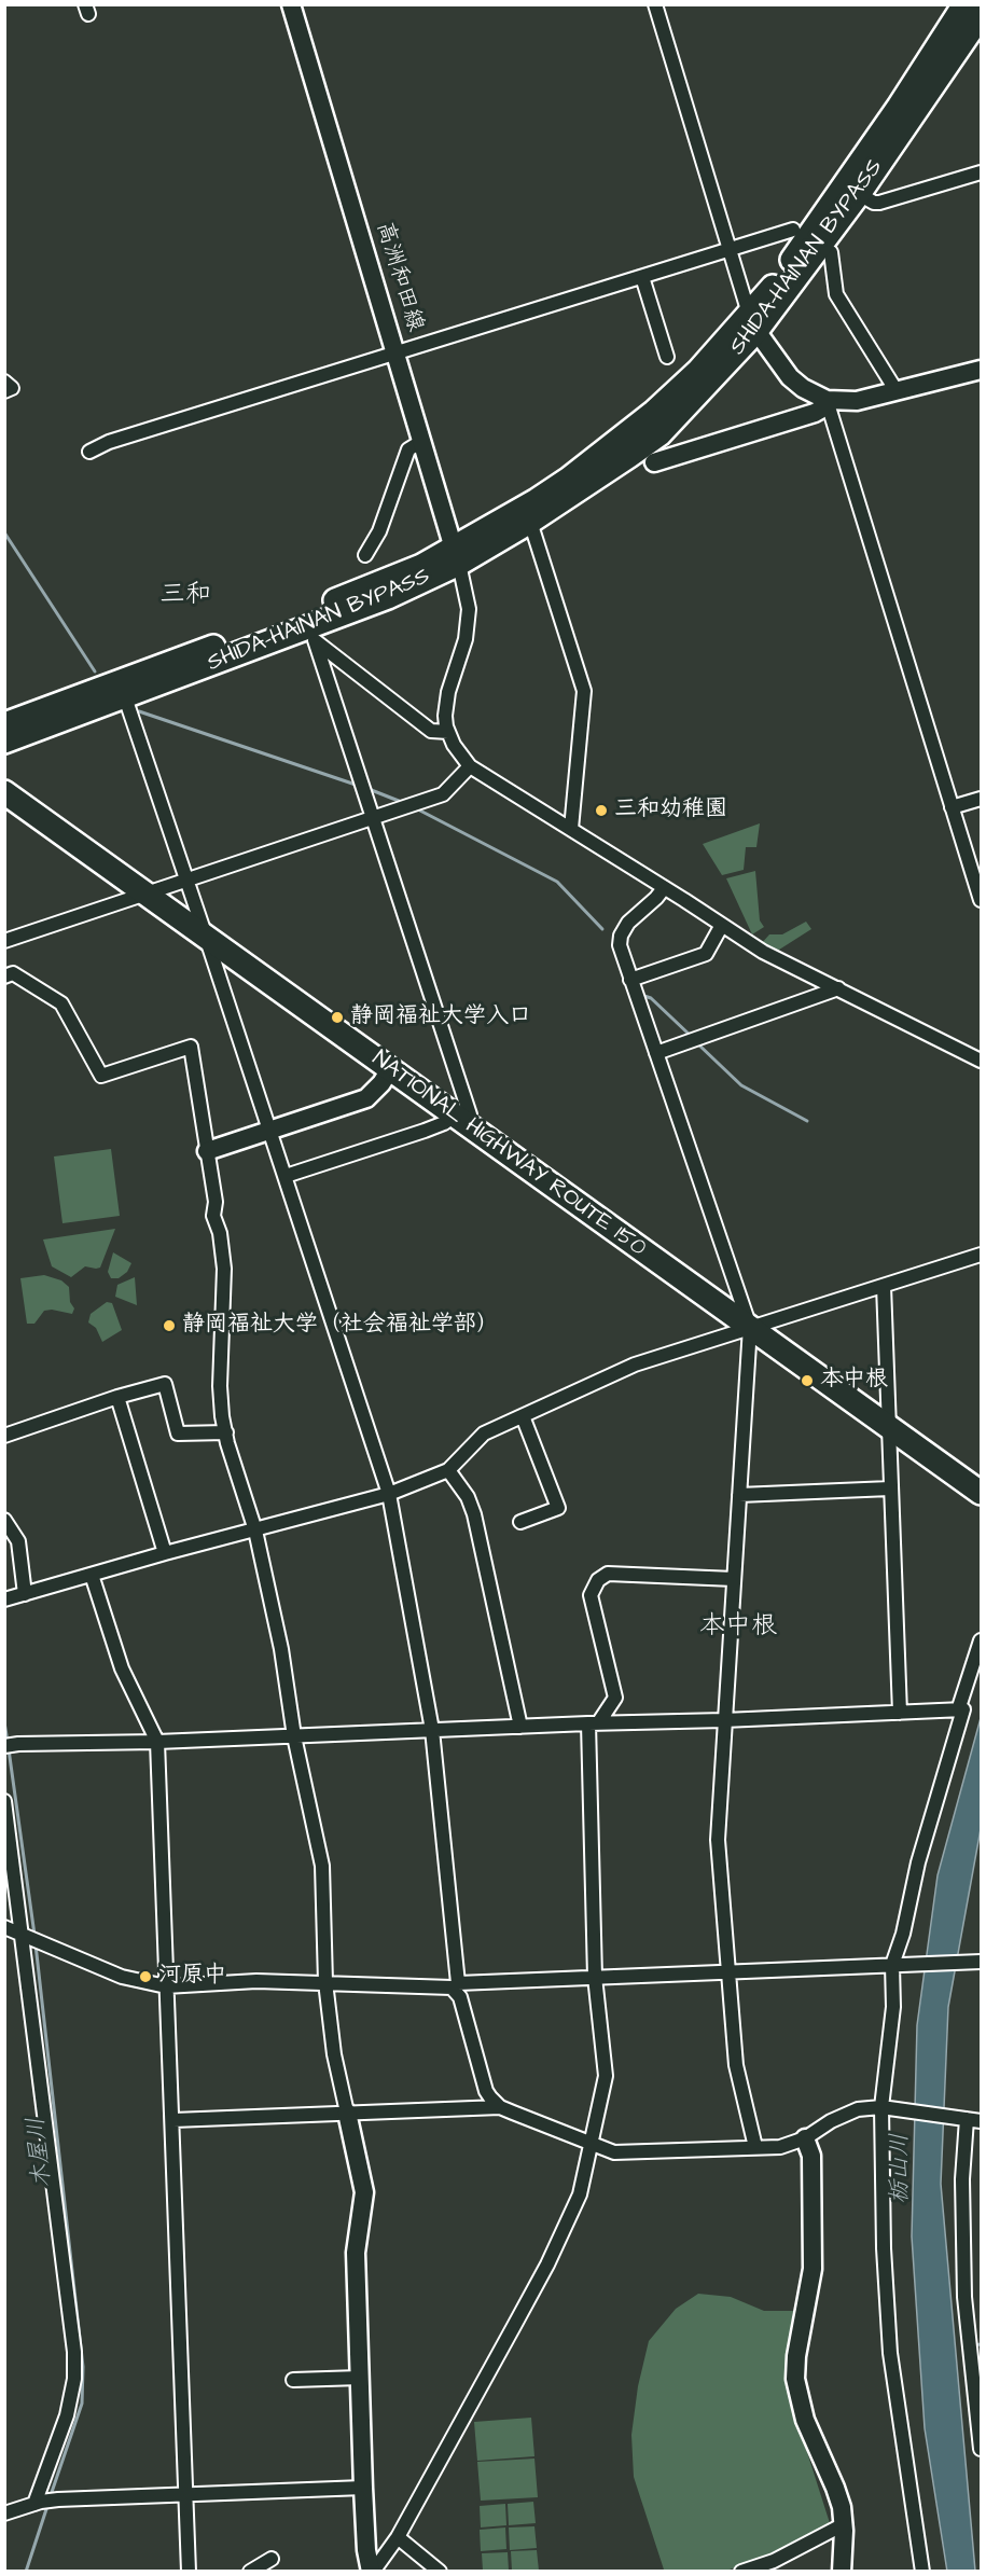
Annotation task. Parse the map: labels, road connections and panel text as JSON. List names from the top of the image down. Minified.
{"streets":{"highway":["SHIDA-HAINAN BYPASS","NATIONAL HIGHWAY ROUTE 150"],"street":["高洲和田線"]},"crossings":[["SHIDA-HAINAN BYPASS","高洲和田線"]],"districts":["三和","本中根"],"water":["木屋川","栃山川"],"places":["三和幼稚園","静岡福祉大学入口","静岡福祉大学（社会福祉学部）","本中根","河原中"]}
